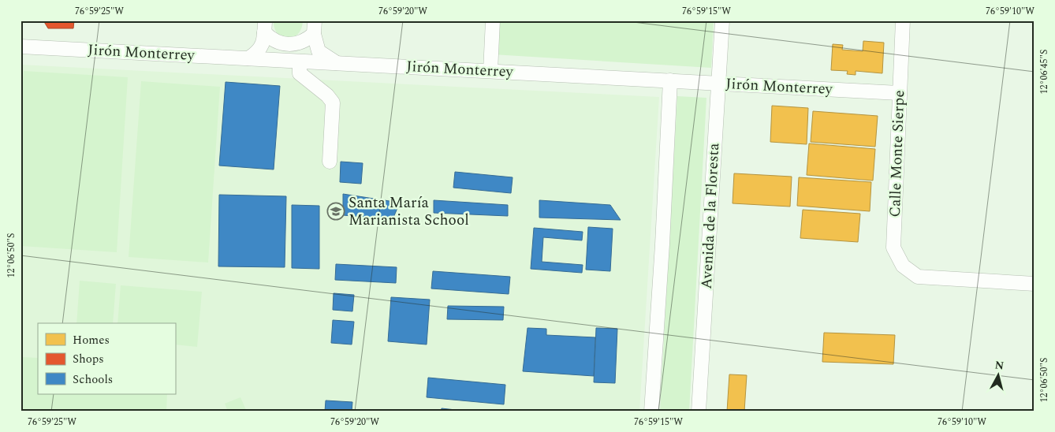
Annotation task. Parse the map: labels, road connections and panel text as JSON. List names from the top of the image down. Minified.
{"streets":{"street":["Jirón Monterrey","Calle Monte Sierpe","Avenida de la Floresta"]},"crossings":[["Jirón Monterrey","Calle Monte Sierpe"],["Jirón Monterrey","Avenida de la Floresta"]],"places":{"school or university":["Santa María Marianista School"]},"legend":["Homes","Shops","Schools"],"north":"top","coordinates":["76°59'25\"W","76°59'20\"W","76°59'15\"W","76°59'10\"W","12°06'45\"S","12°06'50\"S"]}
